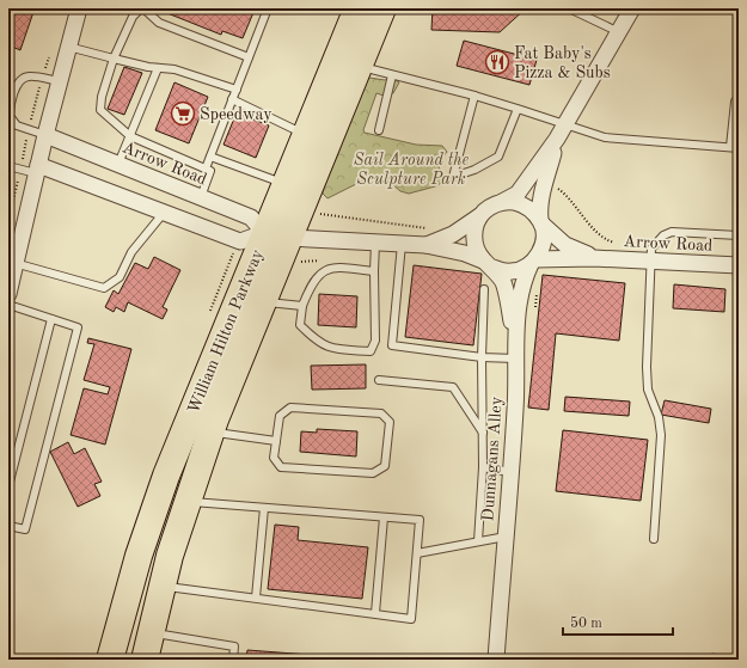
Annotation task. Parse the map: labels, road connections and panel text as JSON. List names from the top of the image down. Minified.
{"streets":{"highway":["William Hilton Parkway"],"street":["Arrow Road","Dunnagans Alley"]},"crossings":[["Arrow Road","William Hilton Parkway"],["Arrow Road","Dunnagans Alley"]],"parks":["Sail Around the Sculpture Park"],"places":{"restaurant":["Fat Baby's Pizza & Subs"],"supermarket":["Speedway"]},"scale_bar":"50 m"}
